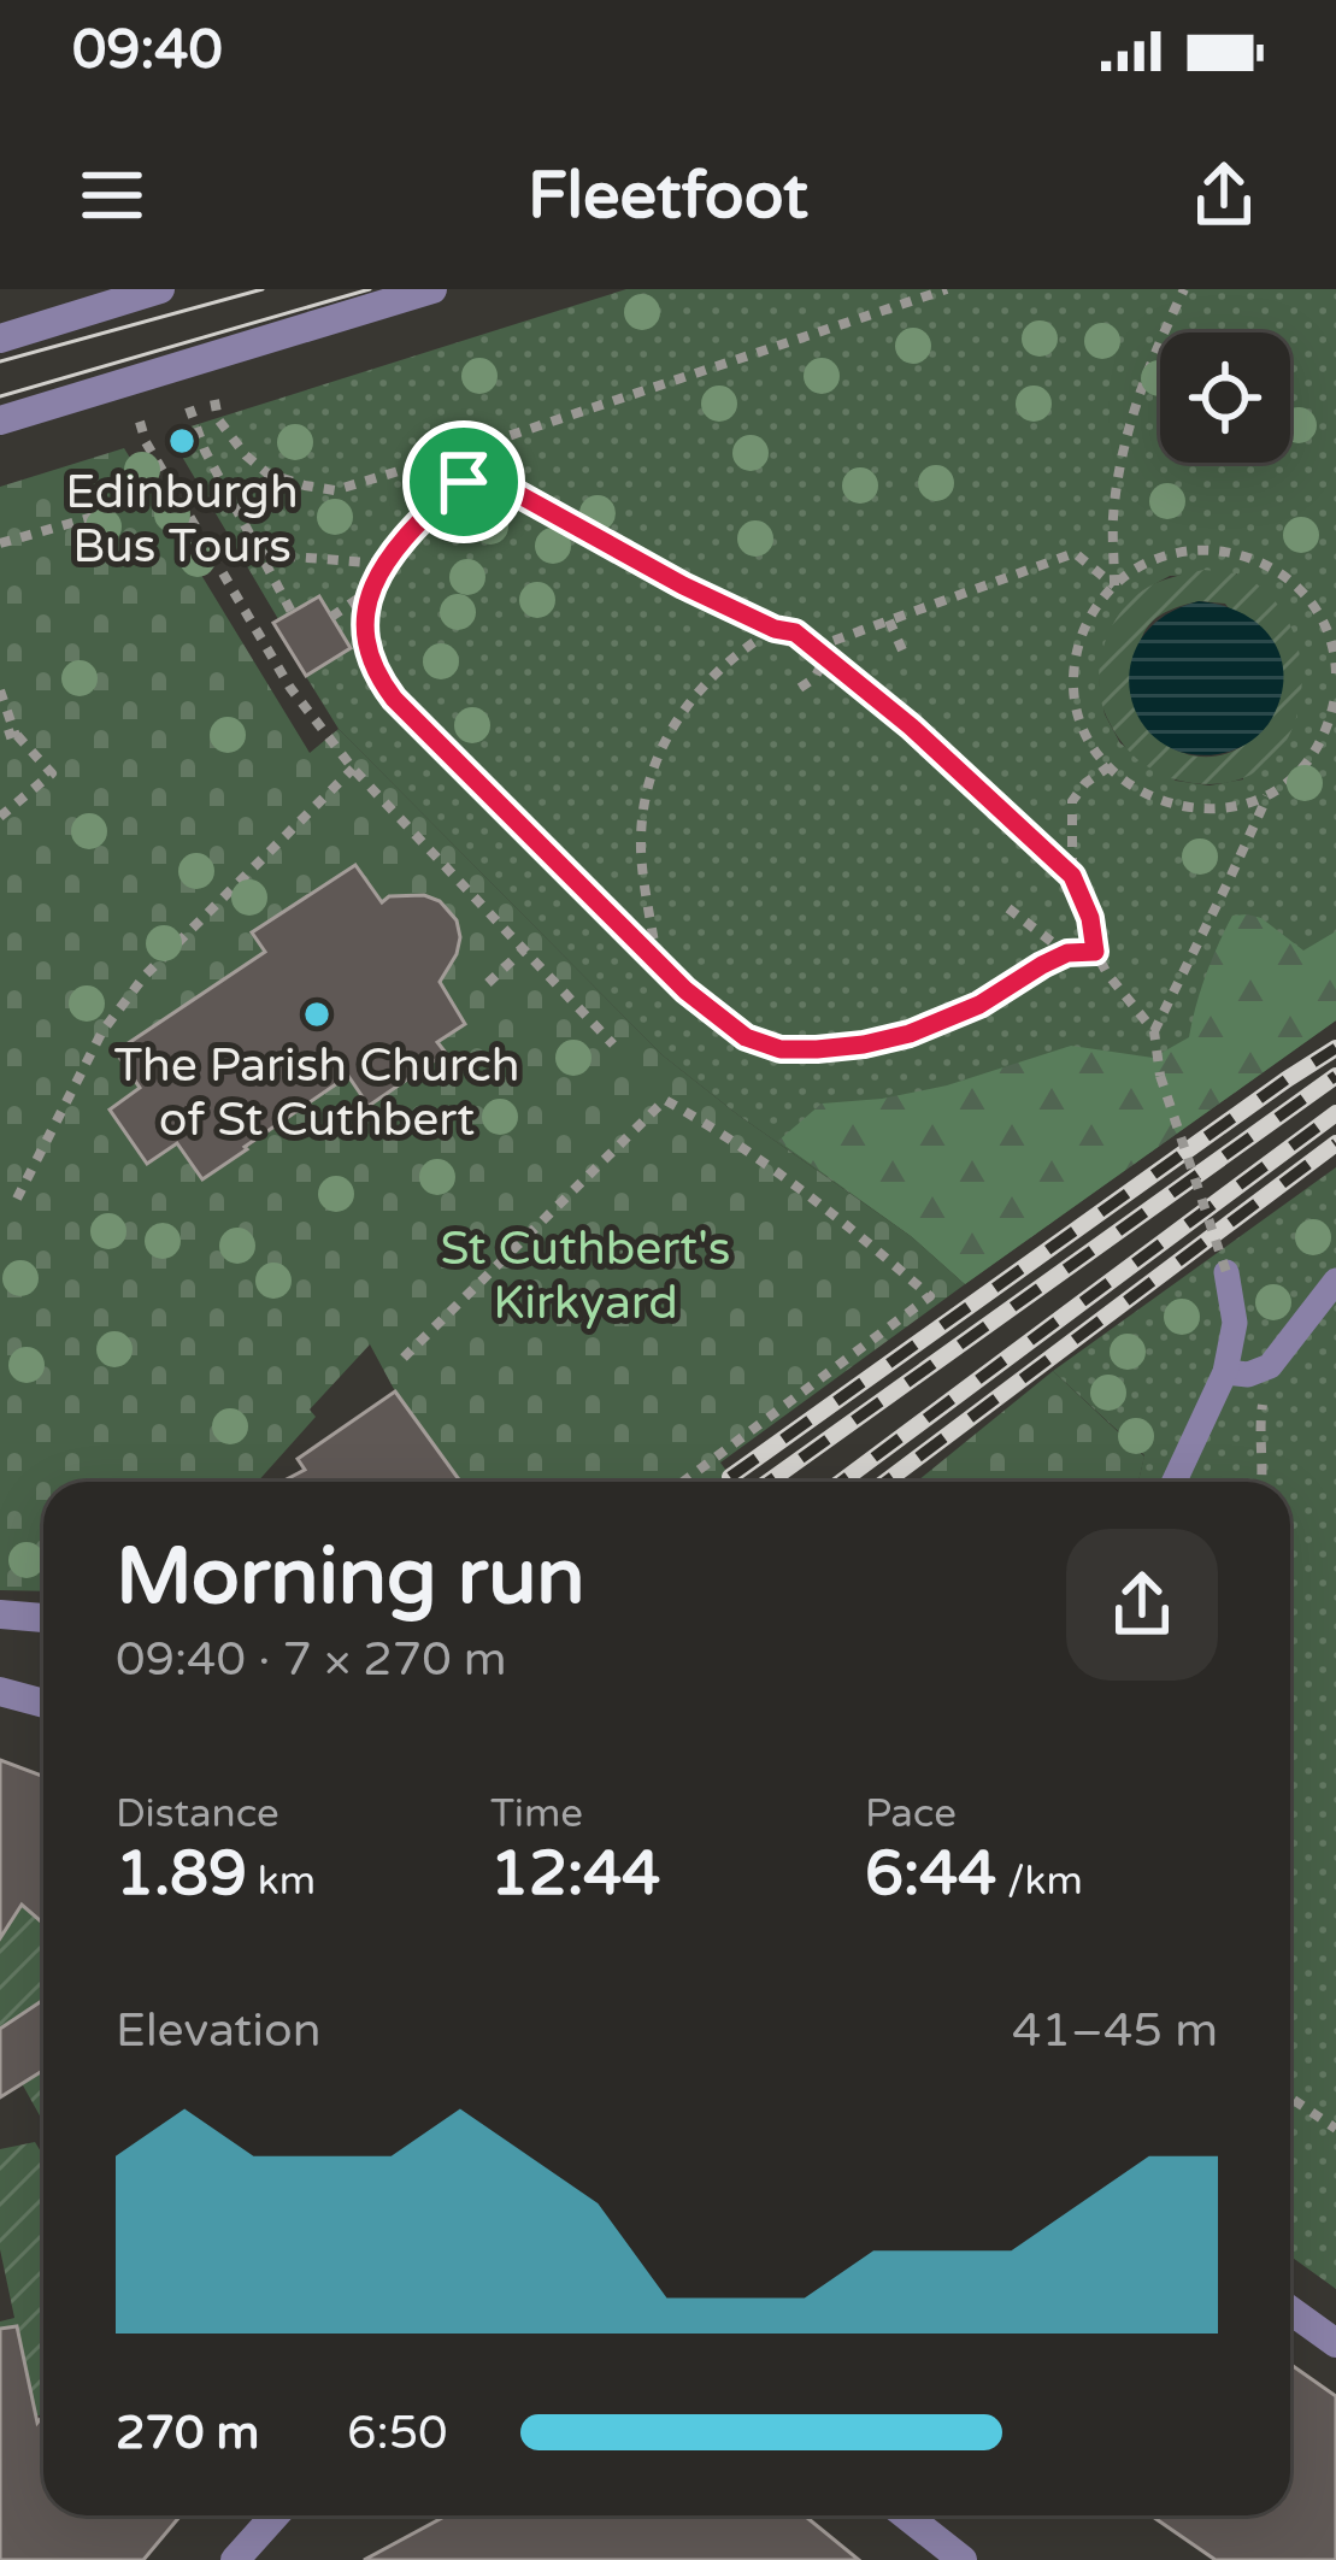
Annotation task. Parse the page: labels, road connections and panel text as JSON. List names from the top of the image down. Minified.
{"parks":["St Cuthbert's Kirkyard"],"places":["Edinburgh Bus Tours","The Parish Church of St Cuthbert"],"page":{"status":"09:40","header":"Fleetfoot","heading":["Morning run","09:40 · 7 × 270 m"],"stats":[["Distance","1.89 km"],["Time","12:44"],["Pace","6:44 /km"]],"chart":["Elevation","41–45 m"],"list":[{"name":"270 m","note":"6:50"}]}}
